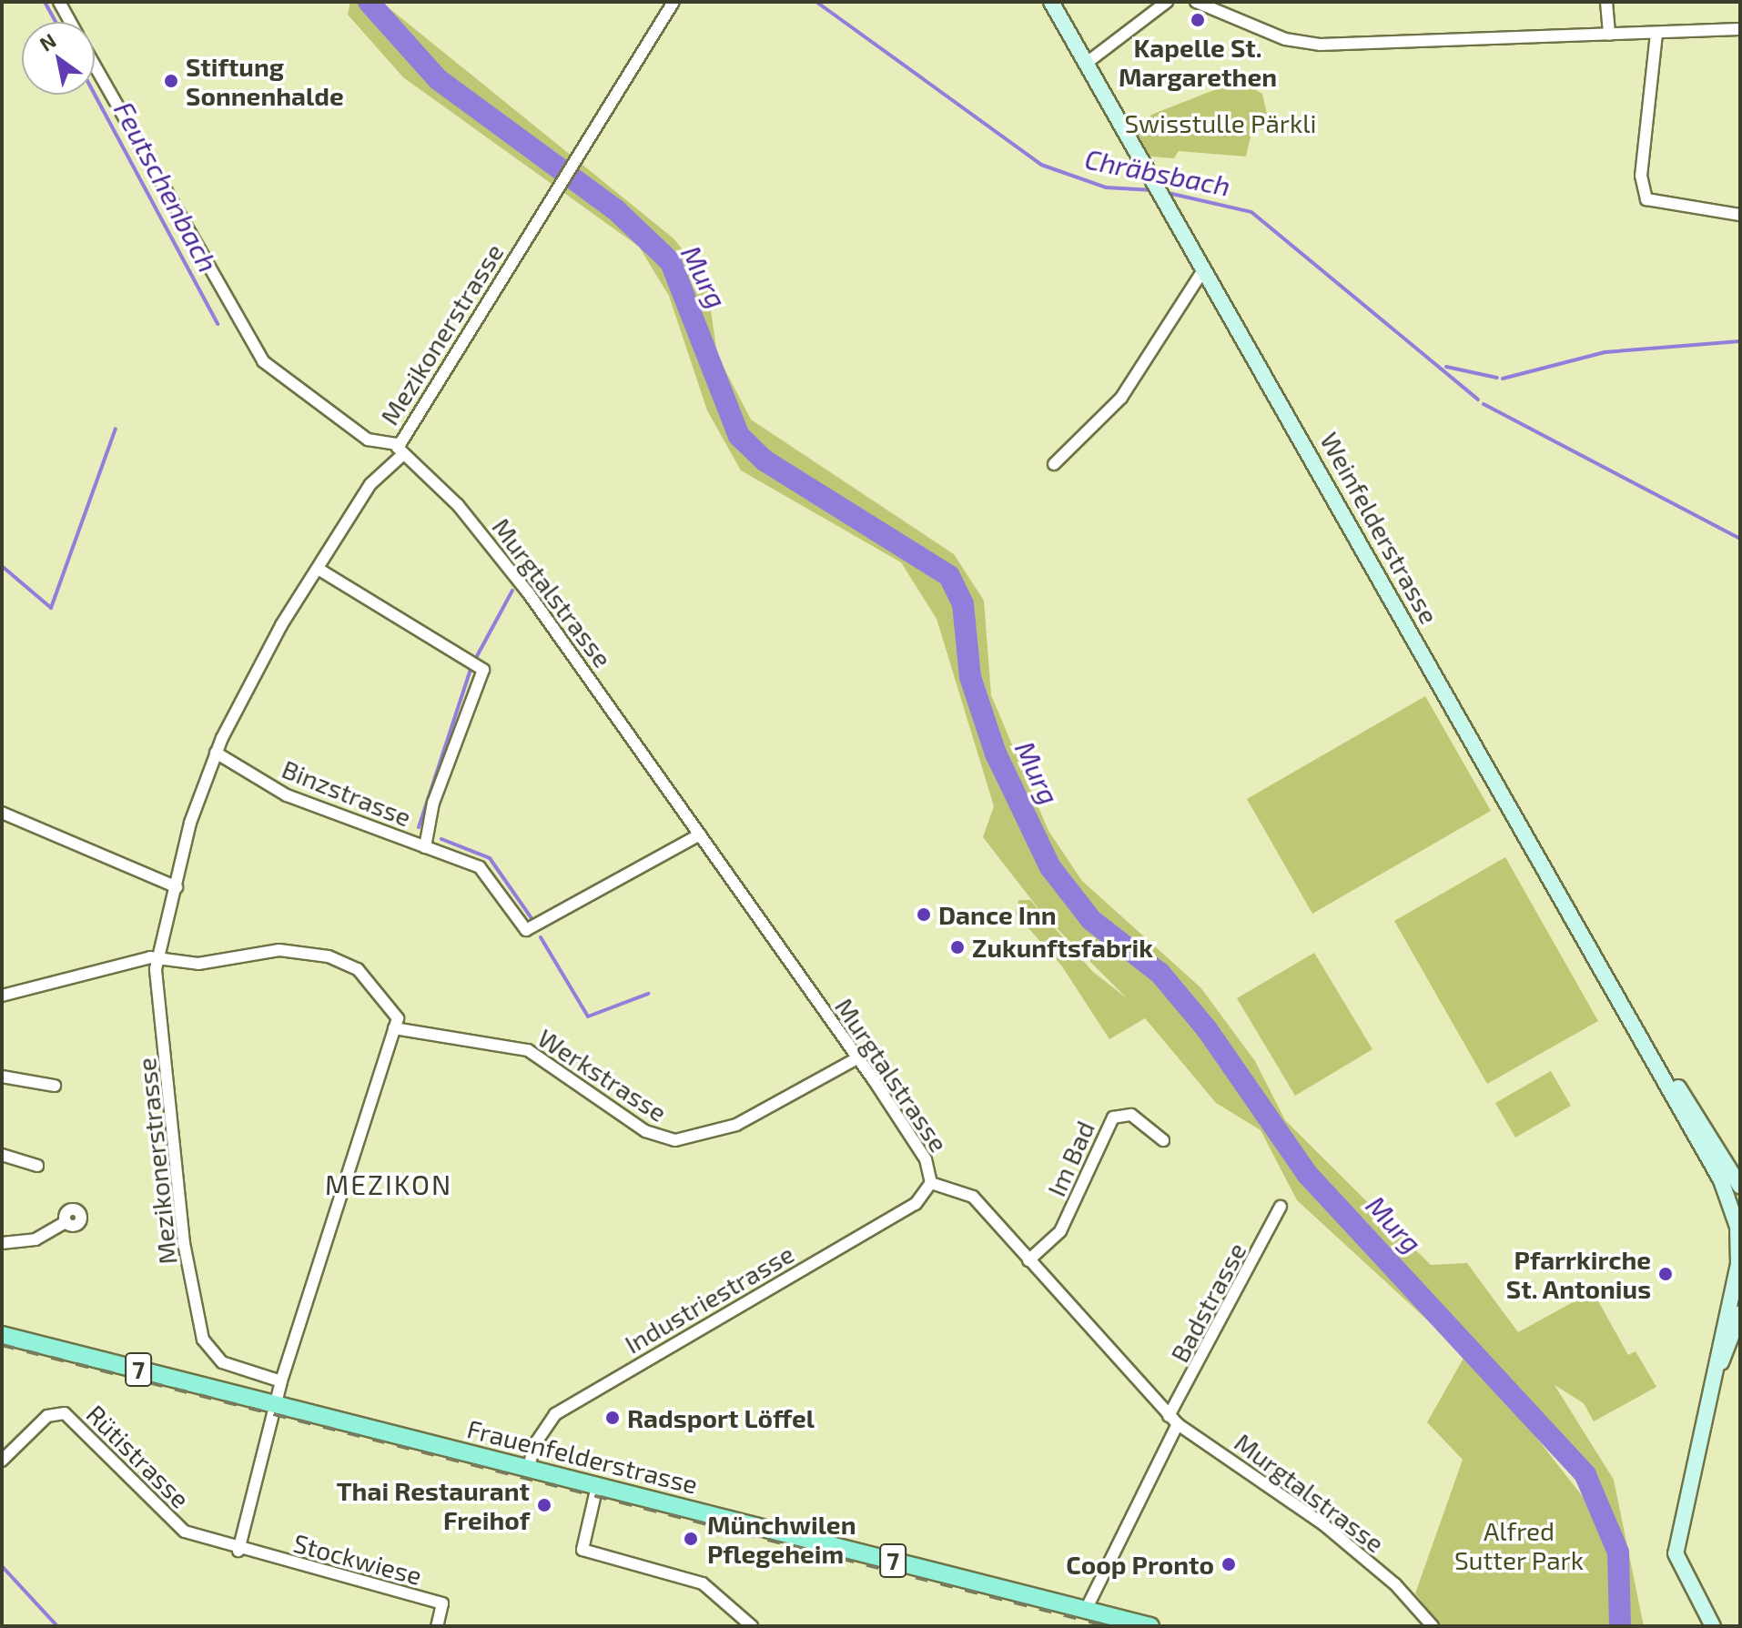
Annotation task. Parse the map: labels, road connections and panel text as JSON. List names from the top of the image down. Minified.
{"streets":{"main road":["Weinfelderstrasse","7","Frauenfelderstrasse"],"street":["Mezikonerstrasse","Murgtalstrasse","Binzstrasse","Werkstrasse","Im Bad","Industriestrasse","Badstrasse","Rütistrasse","Stockwiese"]},"crossings":[["Mezikonerstrasse","Murgtalstrasse"],["Mezikonerstrasse","Binzstrasse"],["Murgtalstrasse","Binzstrasse"],["Murgtalstrasse","Werkstrasse"],["Murgtalstrasse","Im Bad"],["Murgtalstrasse","Industriestrasse"],["Murgtalstrasse","Badstrasse"],["Industriestrasse","Frauenfelderstrasse"],["Badstrasse","Frauenfelderstrasse"],["Rütistrasse","Stockwiese"]],"districts":["MEZIKON"],"water":["Chräbsbach","Feutschenbach","Murg"],"parks":["Swisstulle Pärkli","Alfred Sutter Park"],"places":["Kapelle St. Margarethen","Stiftung Sonnenhalde","Dance Inn","Zukunftsfabrik","Pfarrkirche St. Antonius","Radsport Löffel","Thai Restaurant Freihof","Münchwilen Pflegeheim","Coop Pronto"],"north":"top left"}
